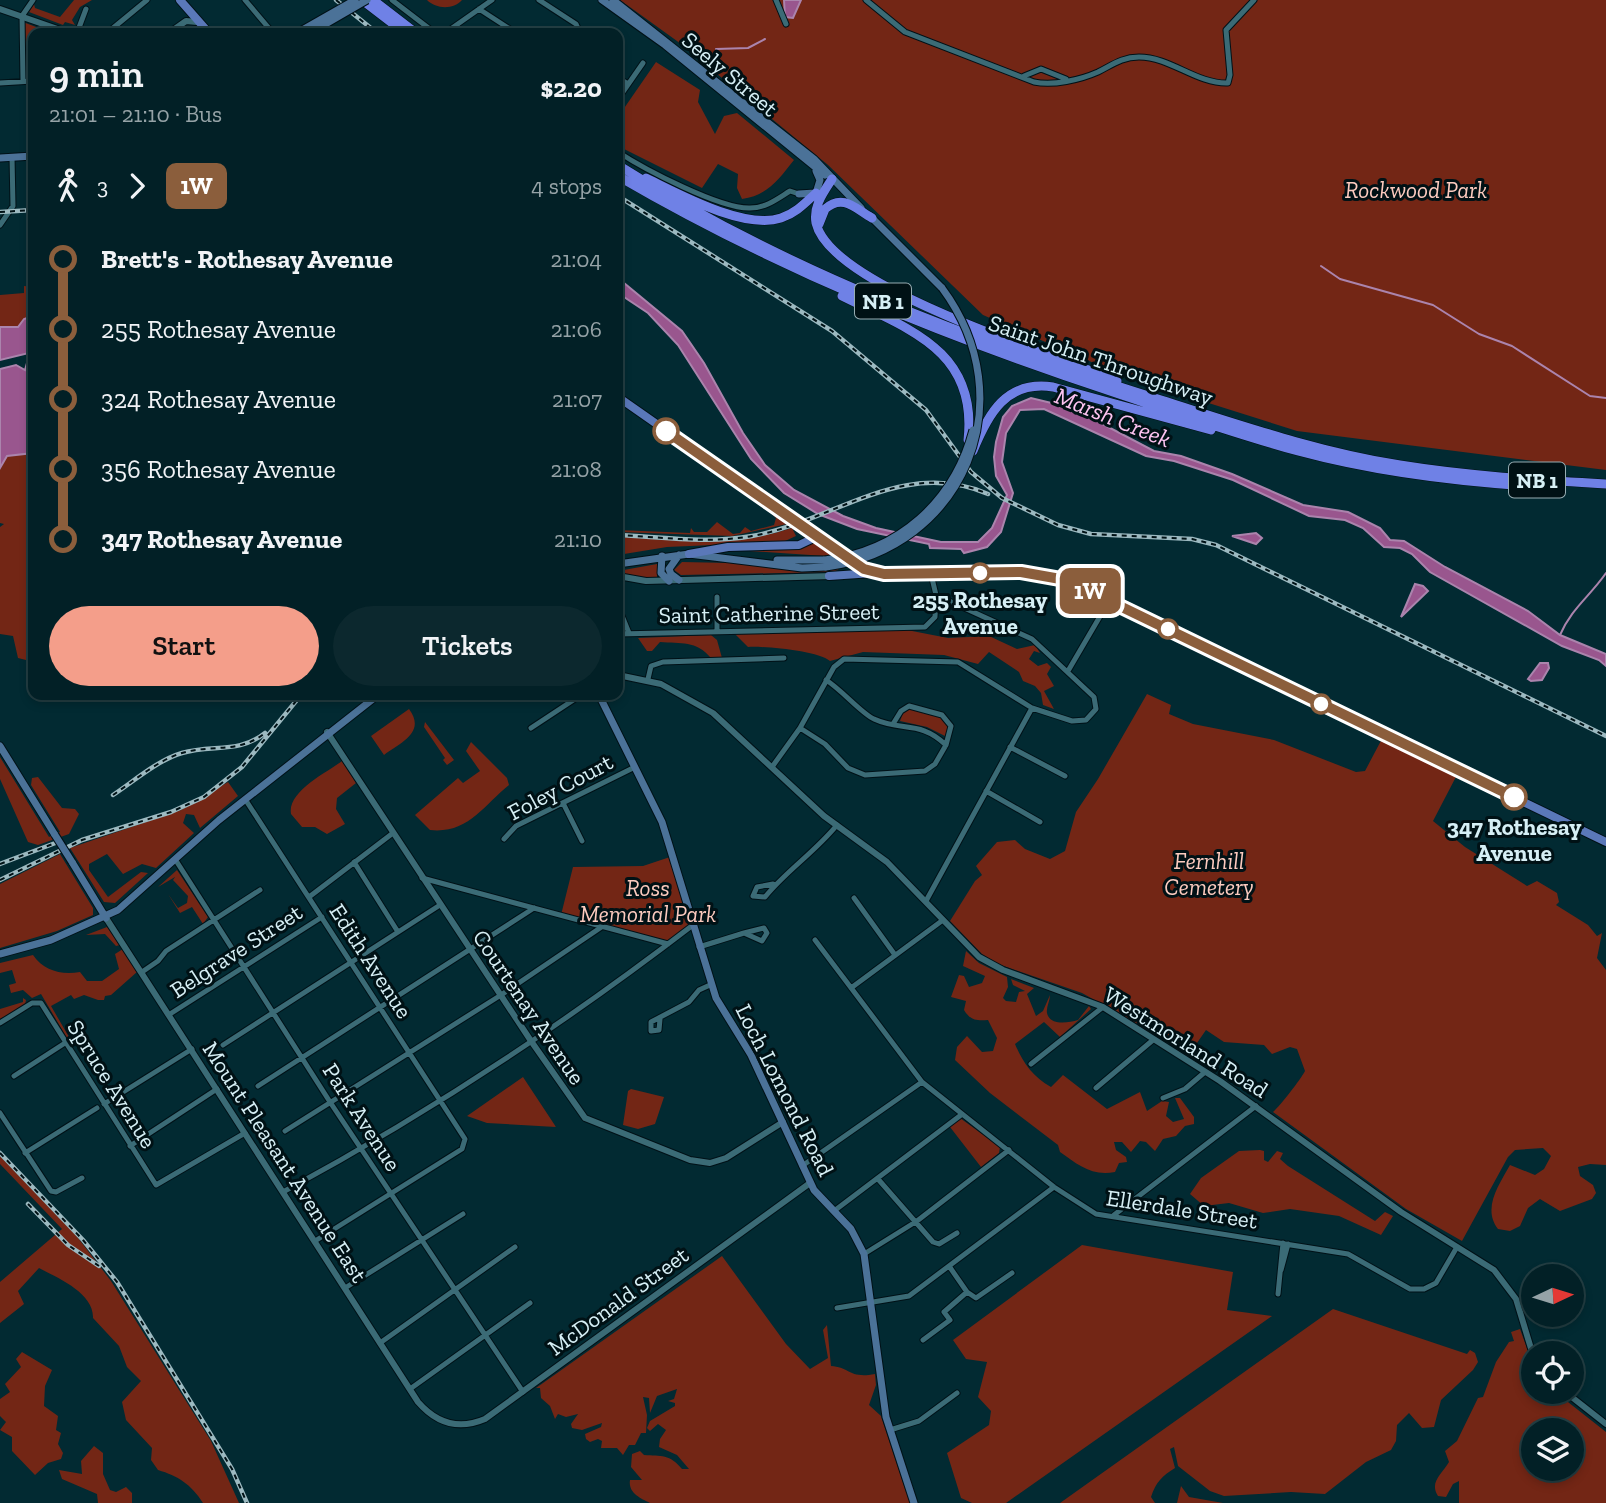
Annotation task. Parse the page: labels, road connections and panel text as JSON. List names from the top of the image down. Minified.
{"streets":{"highway":["NB 1","Saint John Throughway"],"main road":["Seely Street","Loch Lomond Road"],"street":["Saint Catherine Street","Foley Court","Belgrave Street","Edith Avenue","Courtenay Avenue","Westmorland Road","Spruce Avenue","Park Avenue","Mount Pleasant Avenue East","Ellerdale Street","McDonald Street"]},"crossings":[["Foley Court","Loch Lomond Road"],["Belgrave Street","Edith Avenue"],["Belgrave Street","Park Avenue"],["Belgrave Street","Mount Pleasant Avenue East"],["Edith Avenue","Park Avenue"],["Courtenay Avenue","Loch Lomond Road"],["Westmorland Road","Ellerdale Street"],["Spruce Avenue","Mount Pleasant Avenue East"],["Loch Lomond Road","McDonald Street"],["Park Avenue","McDonald Street"],["Mount Pleasant Avenue East","McDonald Street"]],"water":["Marsh Creek"],"parks":["Rockwood Park","Fernhill Cemetery","Ross Memorial Park"],"places":["255 Rothesay Avenue","347 Rothesay Avenue"],"lines":["bus line 1W"],"north":"right","page":{"on_map":"1W","heading":["9 min","21:01 – 21:10 · Bus","$2.20"],"legs":["3","1W","4 stops"],"list":[{"name":"Brett's - Rothesay Avenue","value":"21:04"},{"name":"255 Rothesay Avenue","value":"21:06"},{"name":"324 Rothesay Avenue","value":"21:07"},{"name":"356 Rothesay Avenue","value":"21:08"},{"name":"347 Rothesay Avenue","value":"21:10"}],"buttons":["Start","Tickets"]}}
